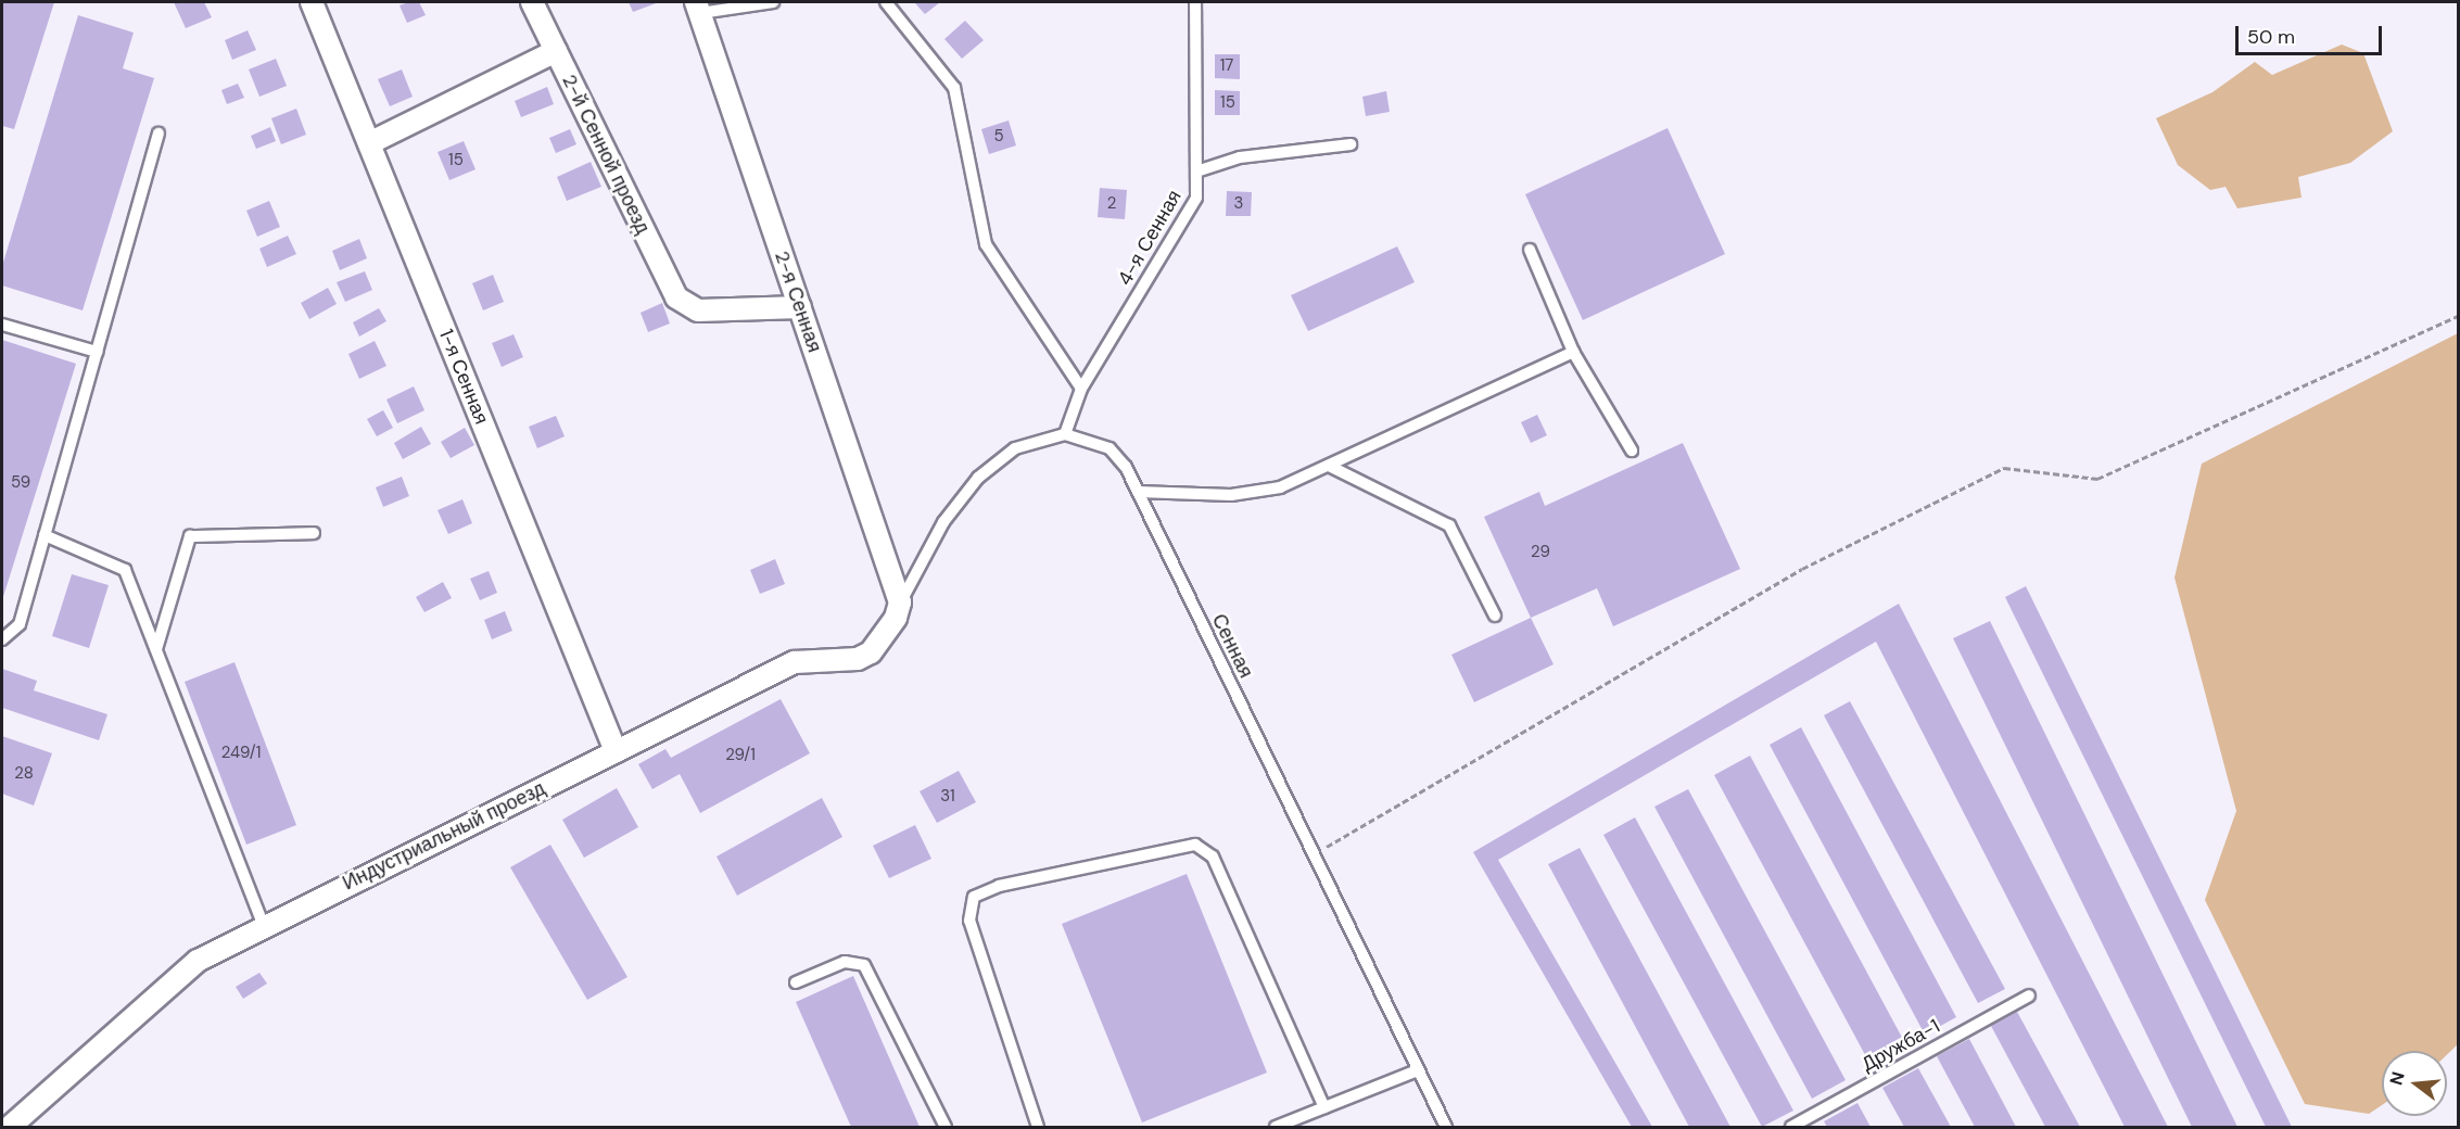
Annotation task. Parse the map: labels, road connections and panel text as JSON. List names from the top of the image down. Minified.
{"streets":{"street":["2-й Сенной проезд","2-я Сенная","1-я Сенная","Индустриальный проезд"],"lane":["4-я Сенная","Сенная","Дружба-1"]},"crossings":[["2-й Сенной проезд","2-я Сенная"],["4-я Сенная","Сенная"],["2-я Сенная","Индустриальный проезд"],["1-я Сенная","Индустриальный проезд"]],"house_numbers":["17","15","5","15","2","3","59","29","249/1","29/1","28","31"],"scale_bar":"50 m","north":"left"}
